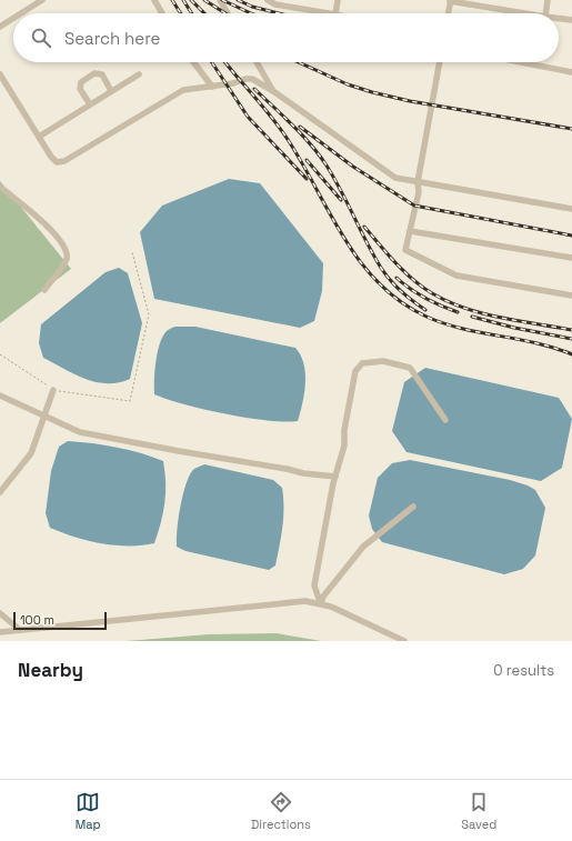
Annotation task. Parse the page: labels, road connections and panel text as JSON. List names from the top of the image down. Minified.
{"scale_bar":"100 m","page":{"search":"Search here","scale":"100 m","heading":["Nearby","0 results"],"nav":["Map","Directions","Saved"]}}
